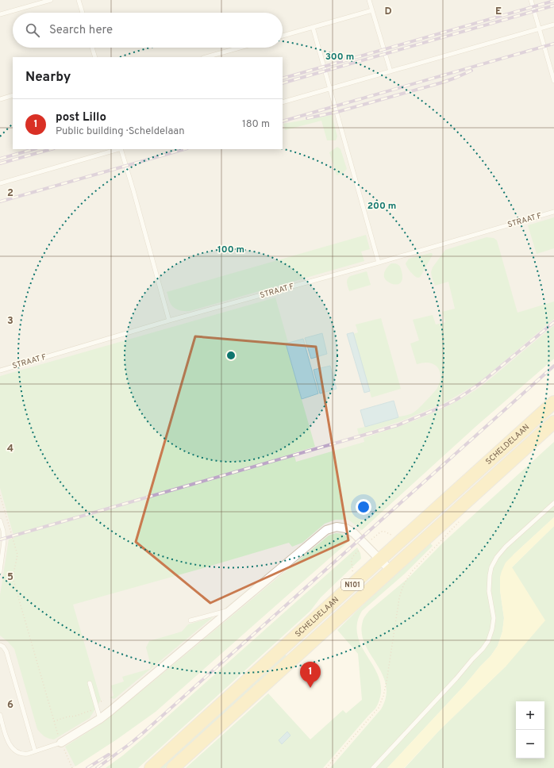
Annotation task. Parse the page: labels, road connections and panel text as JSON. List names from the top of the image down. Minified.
{"streets":{"main road":["SCHELDELAAN","N101"],"lane":["STRAAT F"]},"page":{"search":"Search here","heading":"Nearby","list":[{"mark":"1","name":"post Lillo","note":"Public building · Scheldelaan","value":"180 m"}],"pins":"1","map_buttons":["+","−"]},"grid":{"columns":["D","E"],"rows":["2","3","4","5","6"]},"rings":["300 m","200 m","100 m"]}
